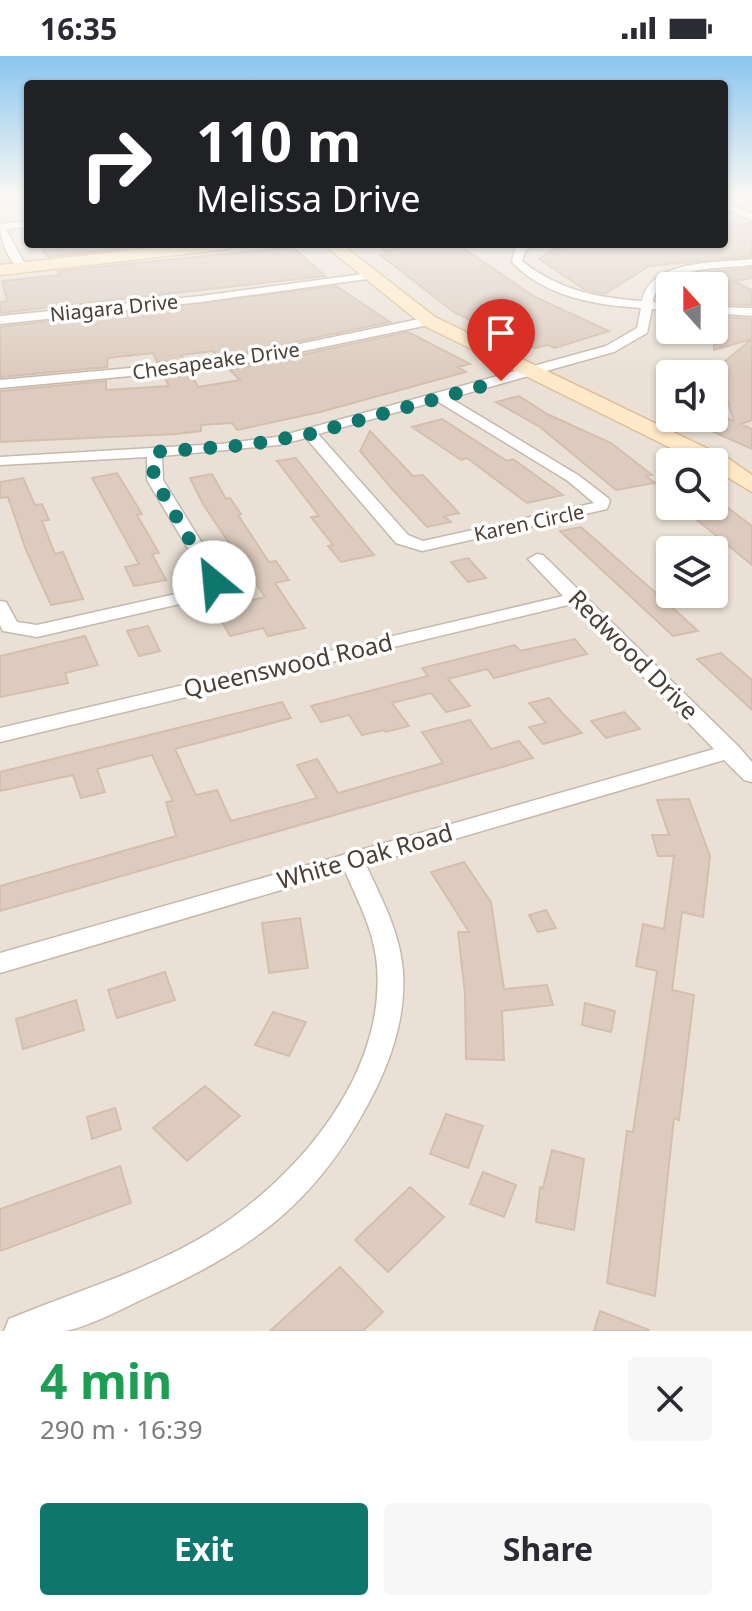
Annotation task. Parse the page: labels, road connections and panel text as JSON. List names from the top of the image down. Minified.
{"streets":{"street":["Niagara Drive","Chesapeake Drive","Karen Circle","Redwood Drive","Queenswood Road","White Oak Road"]},"crossings":[["Redwood Drive","Queenswood Road"],["Redwood Drive","White Oak Road"]],"north":"top","page":{"status":"16:35","turn":["110 m","Melissa Drive"],"heading":["4 min","290 m · 16:39"],"buttons":["Exit","Share"]}}
